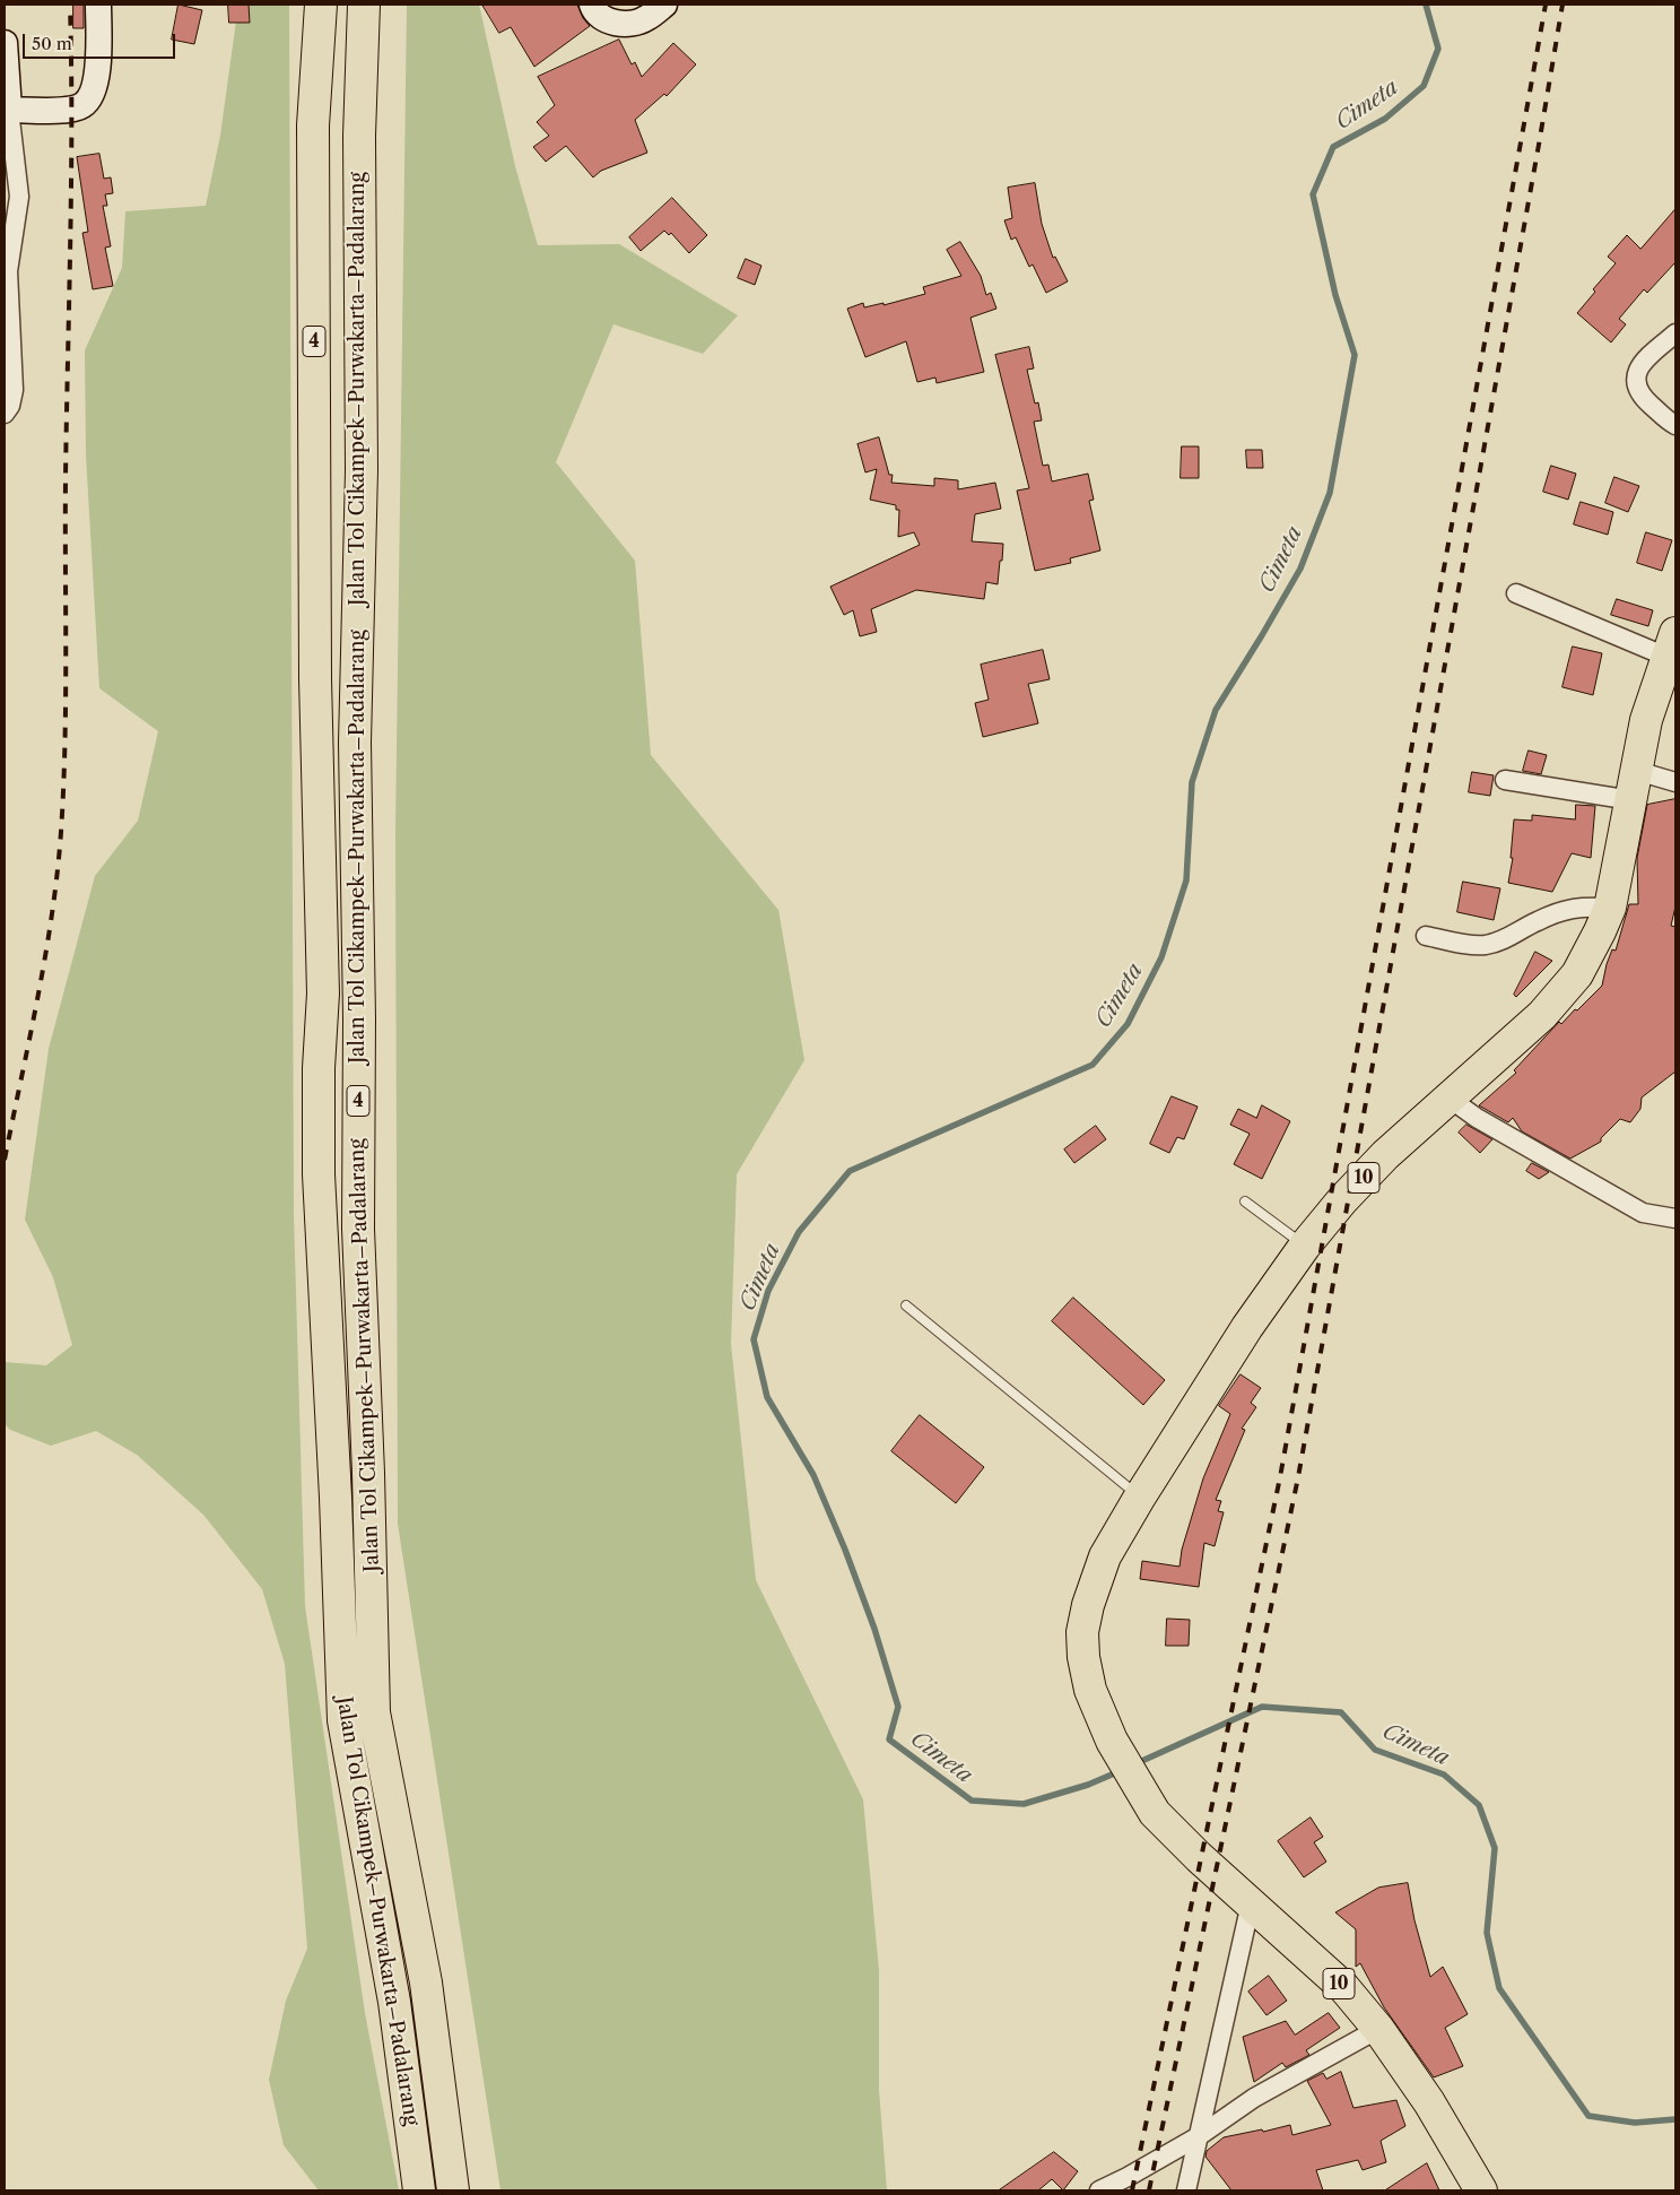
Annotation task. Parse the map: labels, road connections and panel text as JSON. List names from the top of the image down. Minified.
{"streets":{"highway":["4","Jalan Tol Cikampek–Purwakarta–Padalarang","10"]},"water":["Cimeta"],"scale_bar":"50 m"}
